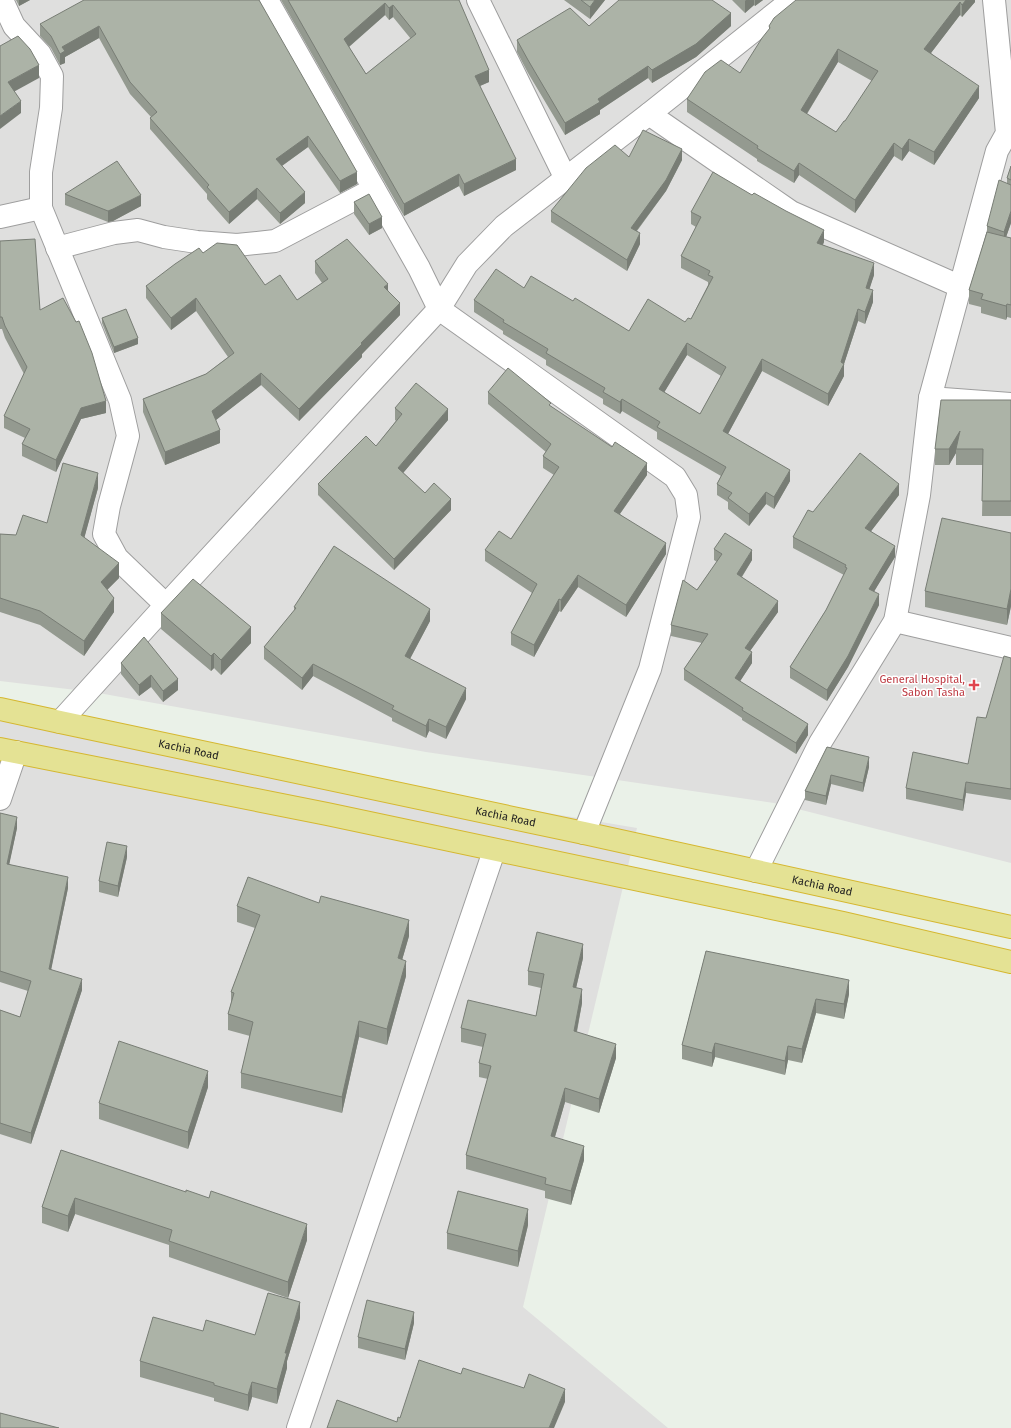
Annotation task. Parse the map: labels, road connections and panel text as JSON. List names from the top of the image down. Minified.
{"streets":{"highway":["Kachia Road"]},"places":{"health":["General Hospital, Sabon Tasha"]}}
